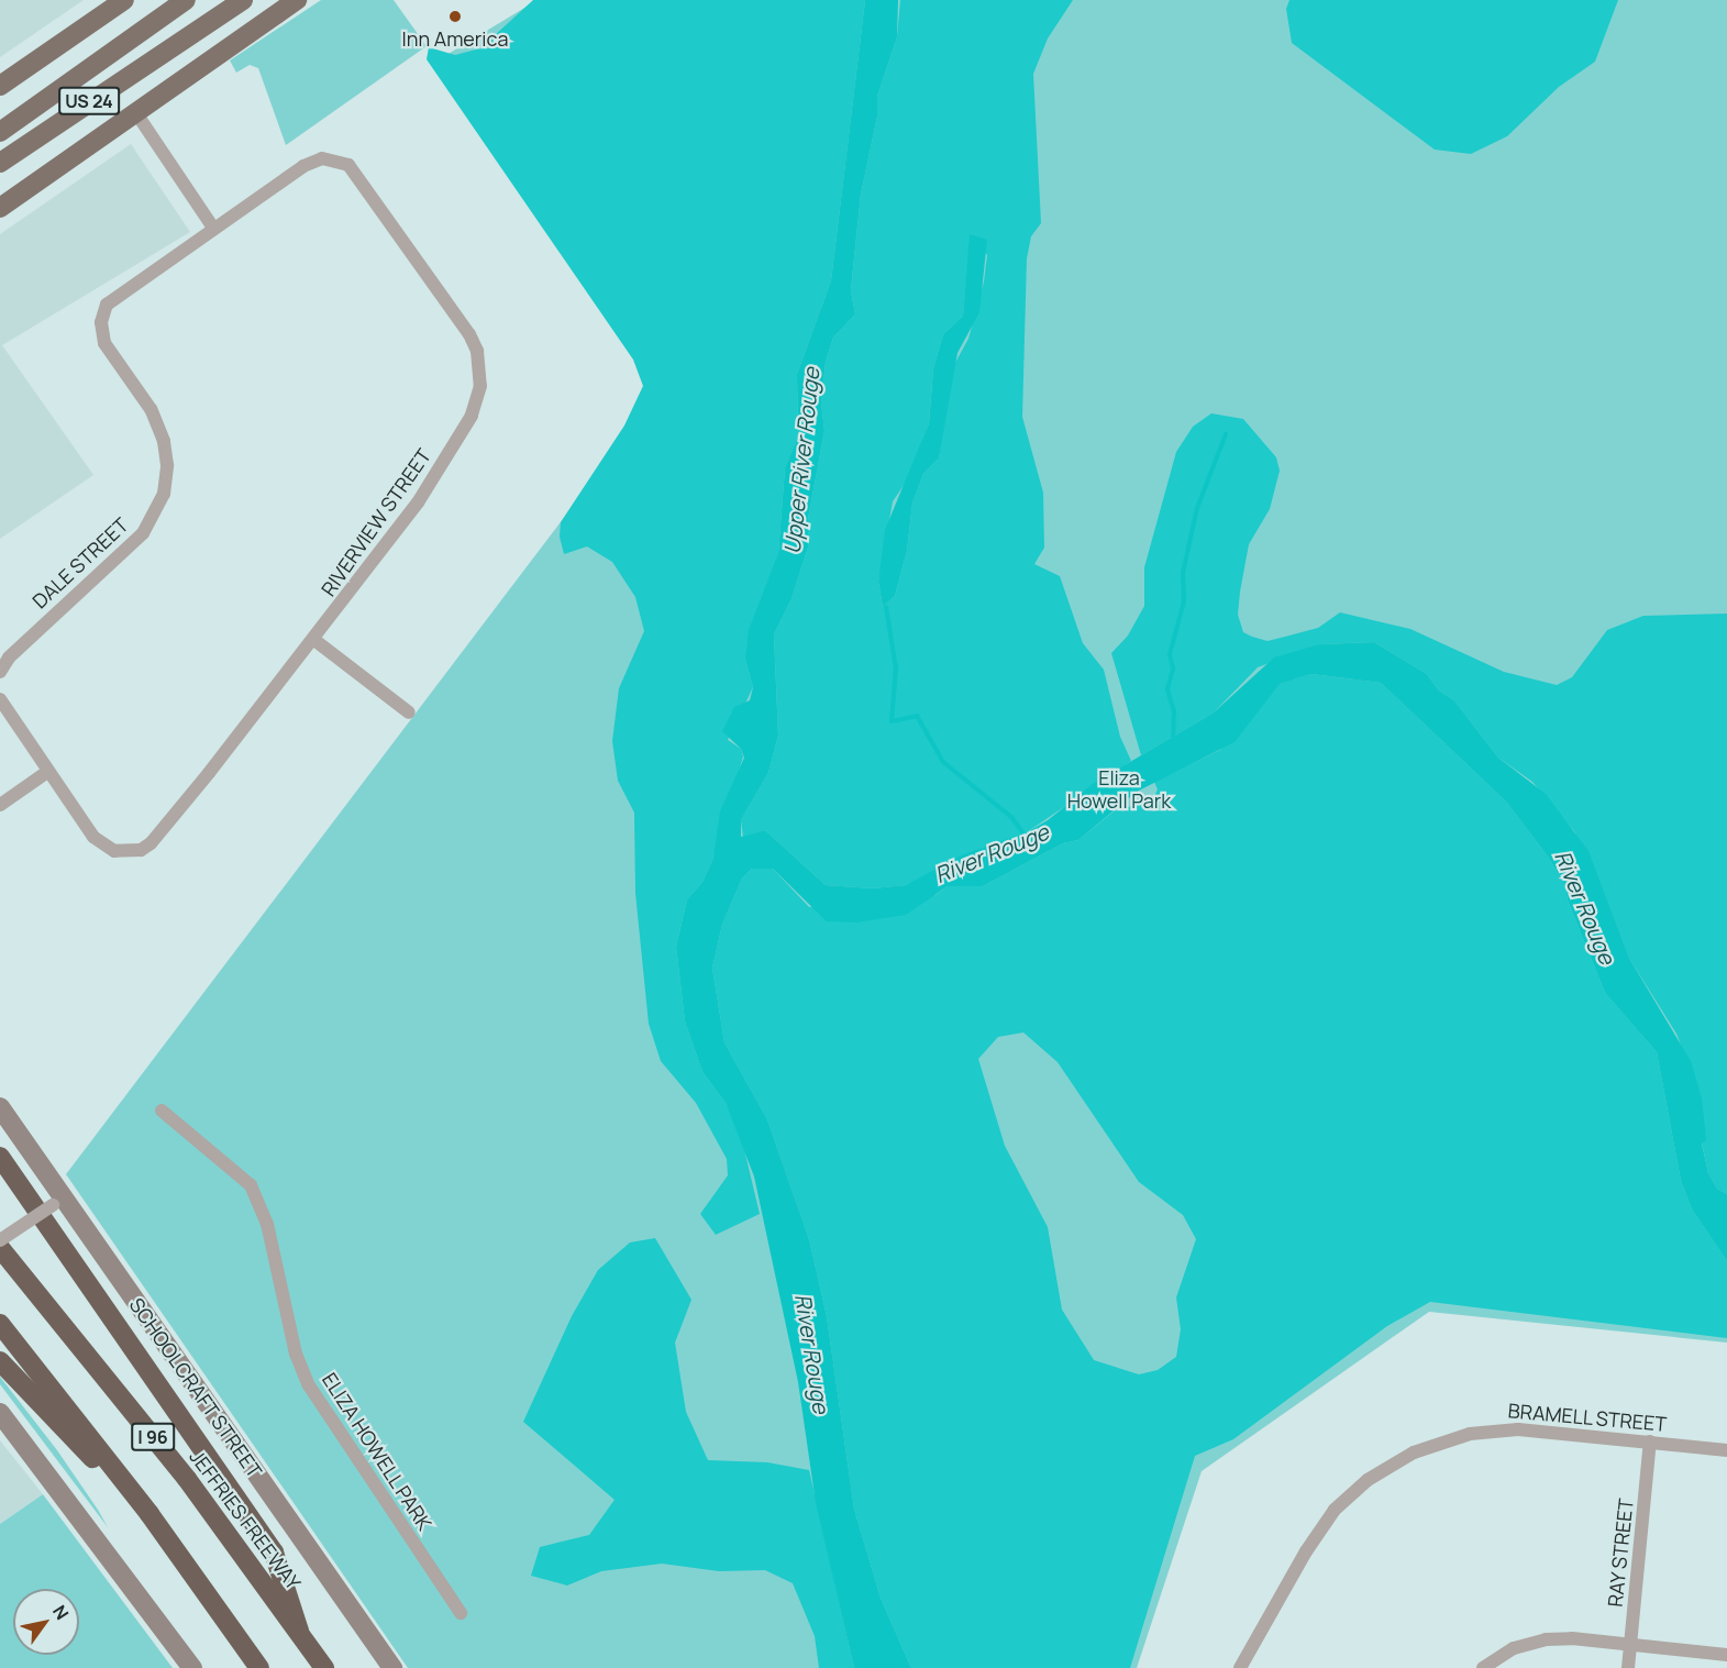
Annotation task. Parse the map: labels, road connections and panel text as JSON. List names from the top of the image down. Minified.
{"streets":{"highway":["I 96","JEFFRIES FREEWAY"],"main road":["US 24","SCHOOLCRAFT STREET"],"street":["RIVERVIEW STREET","DALE STREET","BRAMELL STREET","ELIZA HOWELL PARK","RAY STREET"]},"crossings":[["RIVERVIEW STREET","DALE STREET"],["BRAMELL STREET","RAY STREET"]],"water":["Upper River Rouge","River Rouge"],"parks":["Eliza Howell Park"],"places":["Inn America"],"north":"top right"}
